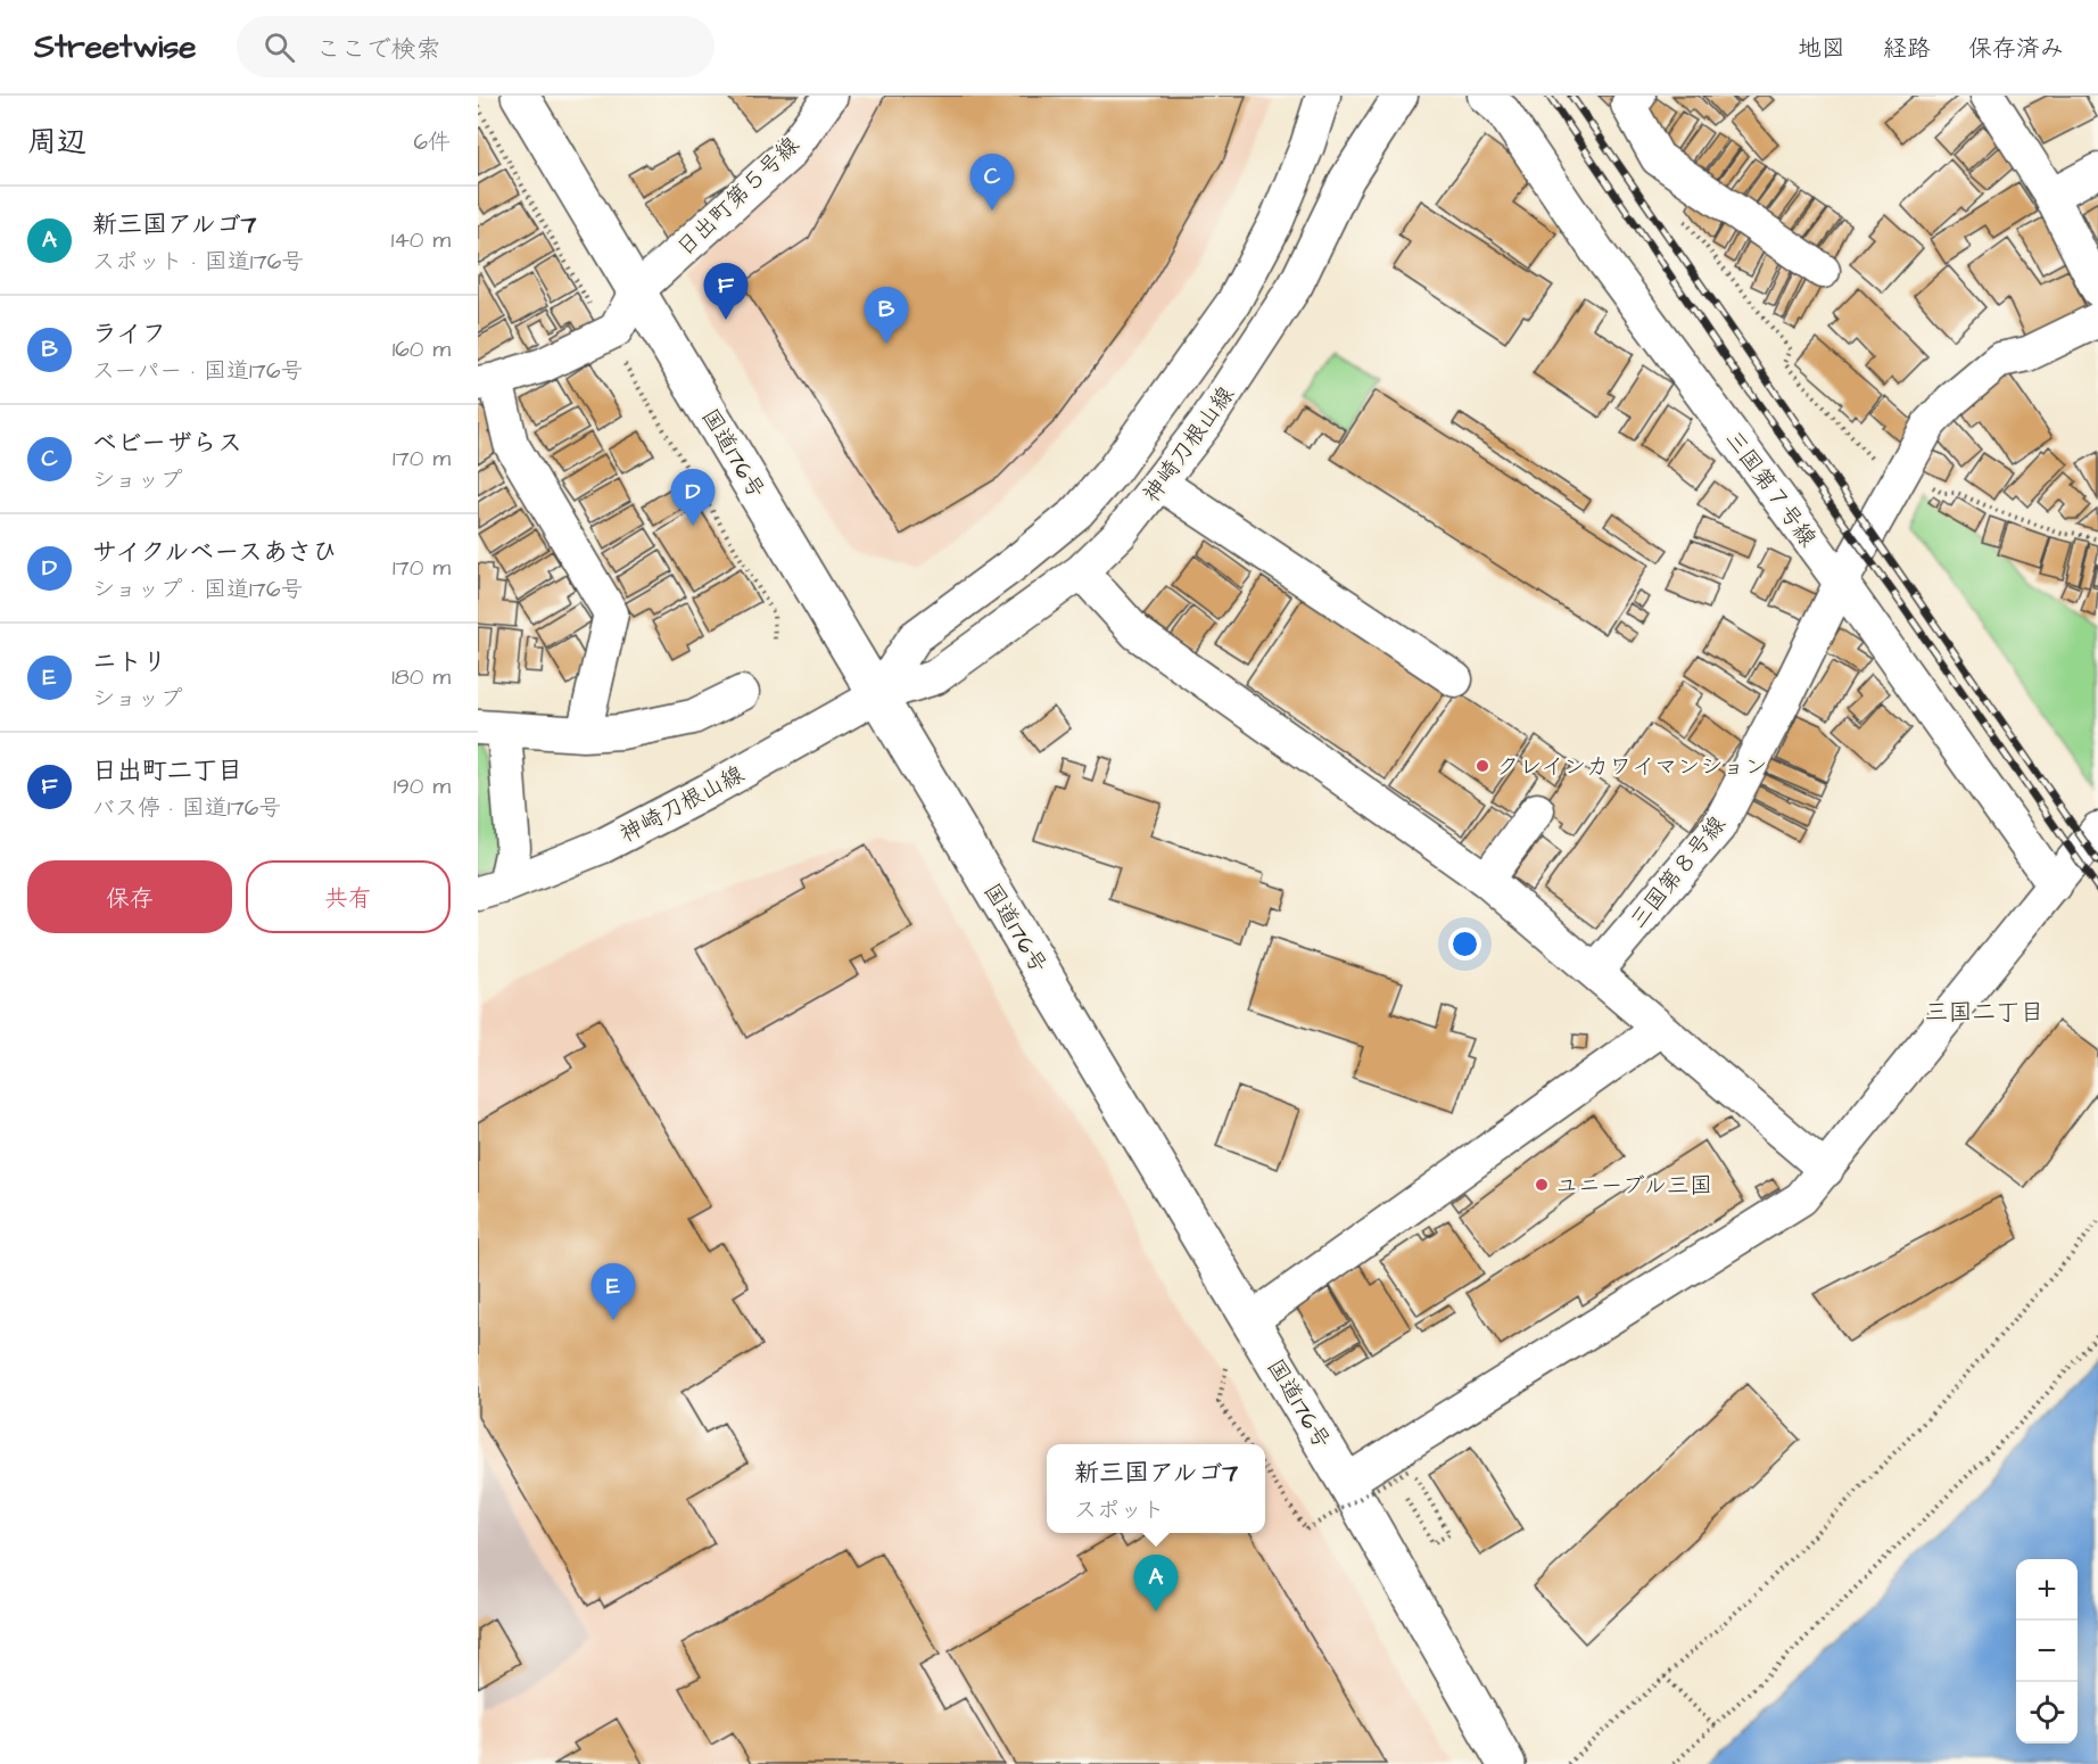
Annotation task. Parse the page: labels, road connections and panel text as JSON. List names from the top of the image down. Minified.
{"streets":{"highway":["国道176号"],"street":["日出町第５号線","神崎刀根山線","三国第７号線","三国第８号線"]},"crossings":[["日出町第５号線","国道176号"],["神崎刀根山線","国道176号"],["三国第７号線","三国第８号線"]],"districts":["三国二丁目"],"places":["クレインカワイマンション","ユニーブル三国"],"page":{"header":"Streetwise","search":"ここで検索","nav":["地図","経路","保存済み"],"heading":["周辺","6件"],"pins":["C","F","B","D","E","A"],"list":[{"mark":"A","name":"新三国アルゴ7","note":"スポット · 国道176号","value":"140 m"},{"mark":"B","name":"ライフ","note":"スーパー · 国道176号","value":"160 m"},{"mark":"C","name":"ベビーザらス","note":"ショップ","value":"170 m"},{"mark":"D","name":"サイクルベースあさひ","note":"ショップ · 国道176号","value":"170 m"},{"mark":"E","name":"ニトリ","note":"ショップ","value":"180 m"},{"mark":"F","name":"日出町二丁目","note":"バス停 · 国道176号","value":"190 m"}],"buttons":["保存","共有"],"popup":["新三国アルゴ7","スポット"],"map_buttons":["+","−"]}}
